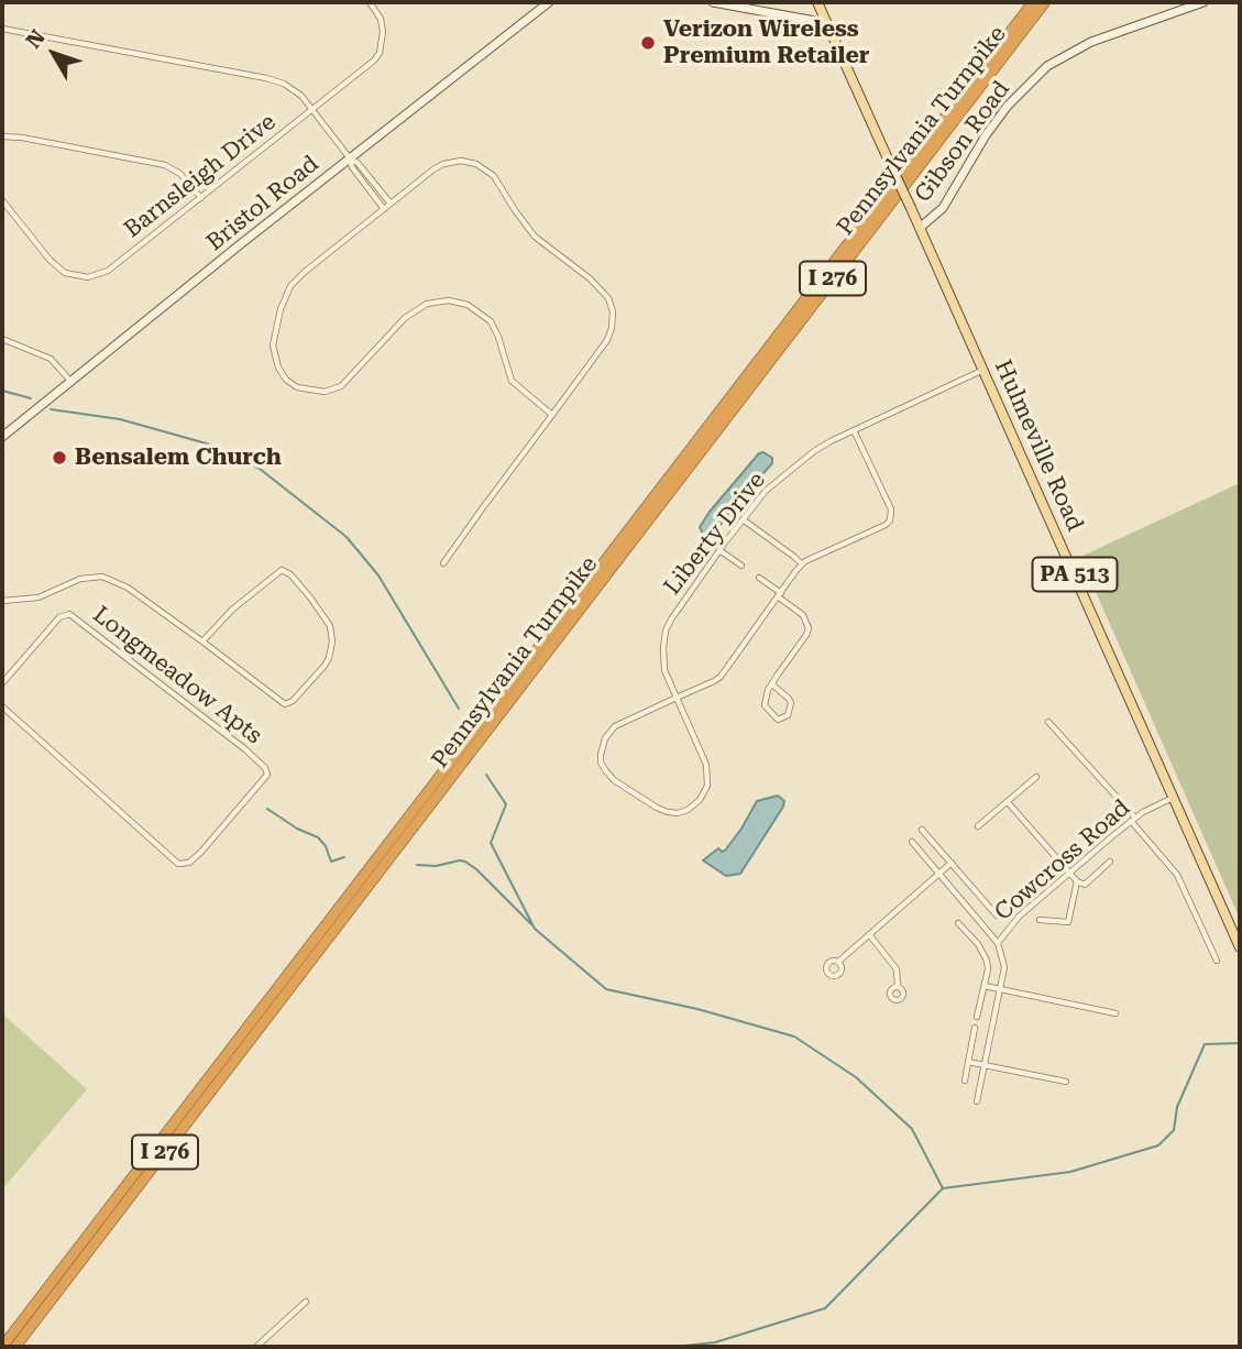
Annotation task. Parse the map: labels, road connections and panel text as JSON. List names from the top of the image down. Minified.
{"streets":{"highway":["Pennsylvania Turnpike","I 276"],"main road":["Gibson Road","Bristol Road","Hulmeville Road","PA 513"],"street":["Barnsleigh Drive","Liberty Drive","Longmeadow Apts","Cowcross Road"]},"crossings":[["Gibson Road","Hulmeville Road"],["Hulmeville Road","Liberty Drive"],["Hulmeville Road","Cowcross Road"]],"places":["Verizon Wireless Premium Retailer","Bensalem Church"],"north":"top left"}
